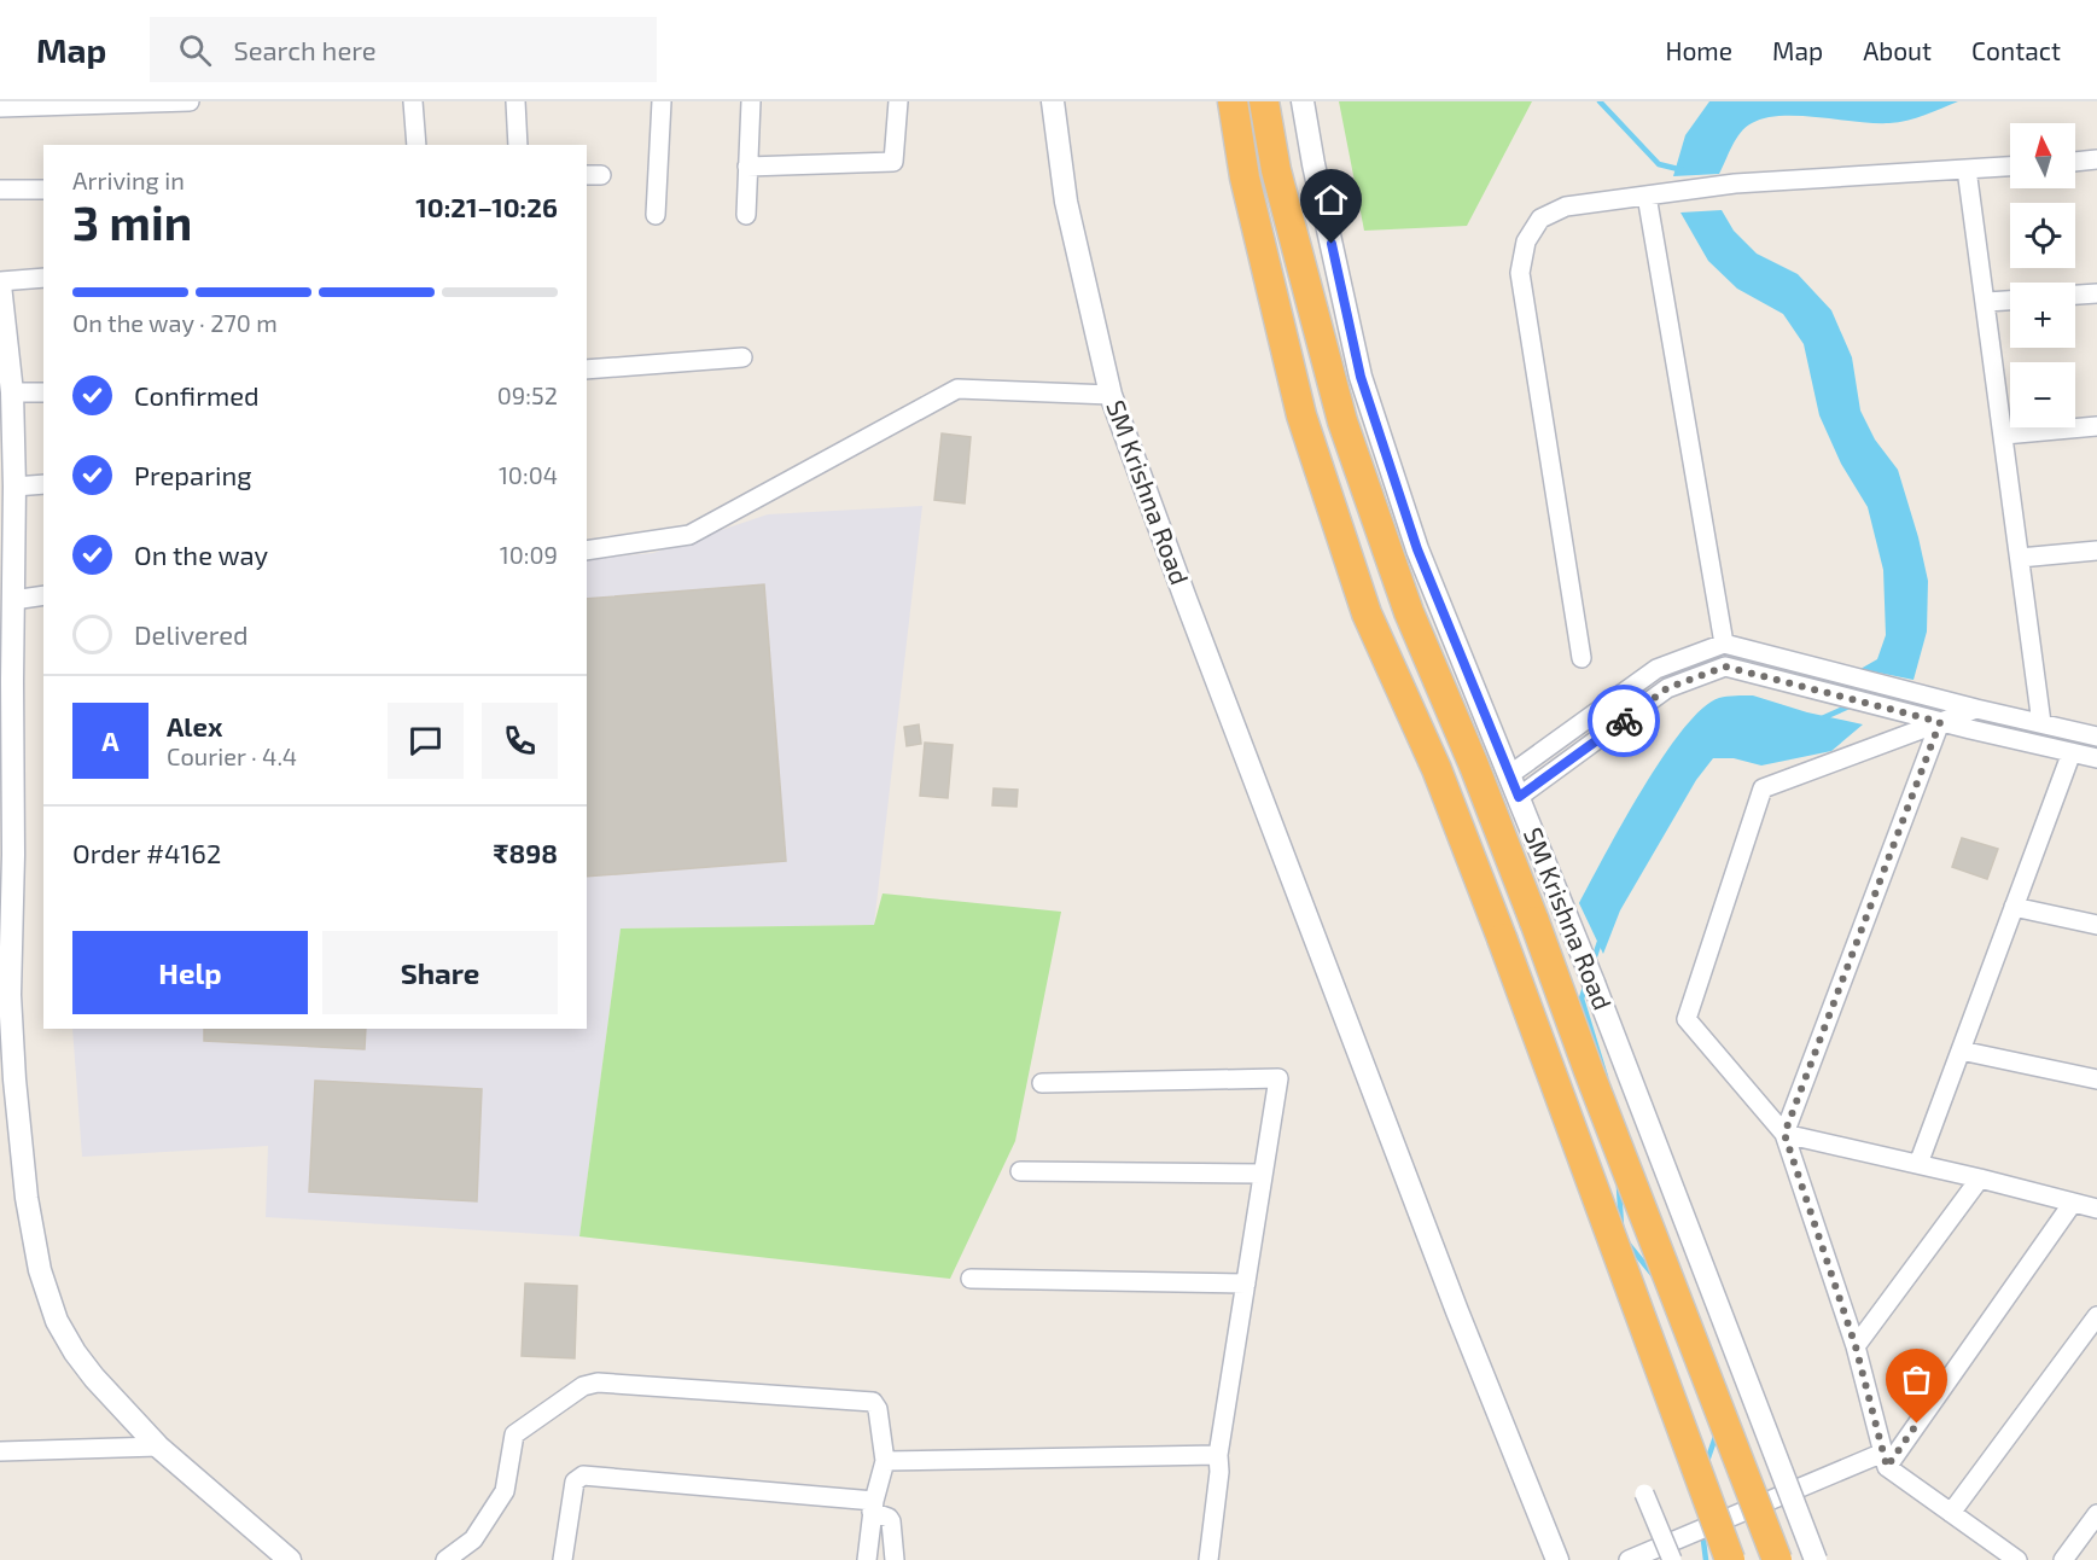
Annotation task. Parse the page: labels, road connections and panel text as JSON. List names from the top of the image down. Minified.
{"streets":{"highway":["SM Krishna Road"]},"north":"top","page":{"header":"Map","search":"Search here","nav":["Home","Map","About","Contact"],"map_buttons":["+","−"],"heading":["3 min","Arriving in","10:21–10:26"],"panel":["Alex","Courier · 4.4","Order #4162","₹898"],"bar":"On the way · 270 m","list":[["Confirmed","09:52"],["Preparing","10:04"],["On the way","10:09"],"Delivered"],"round":"A","buttons":["Help","Share"]}}
